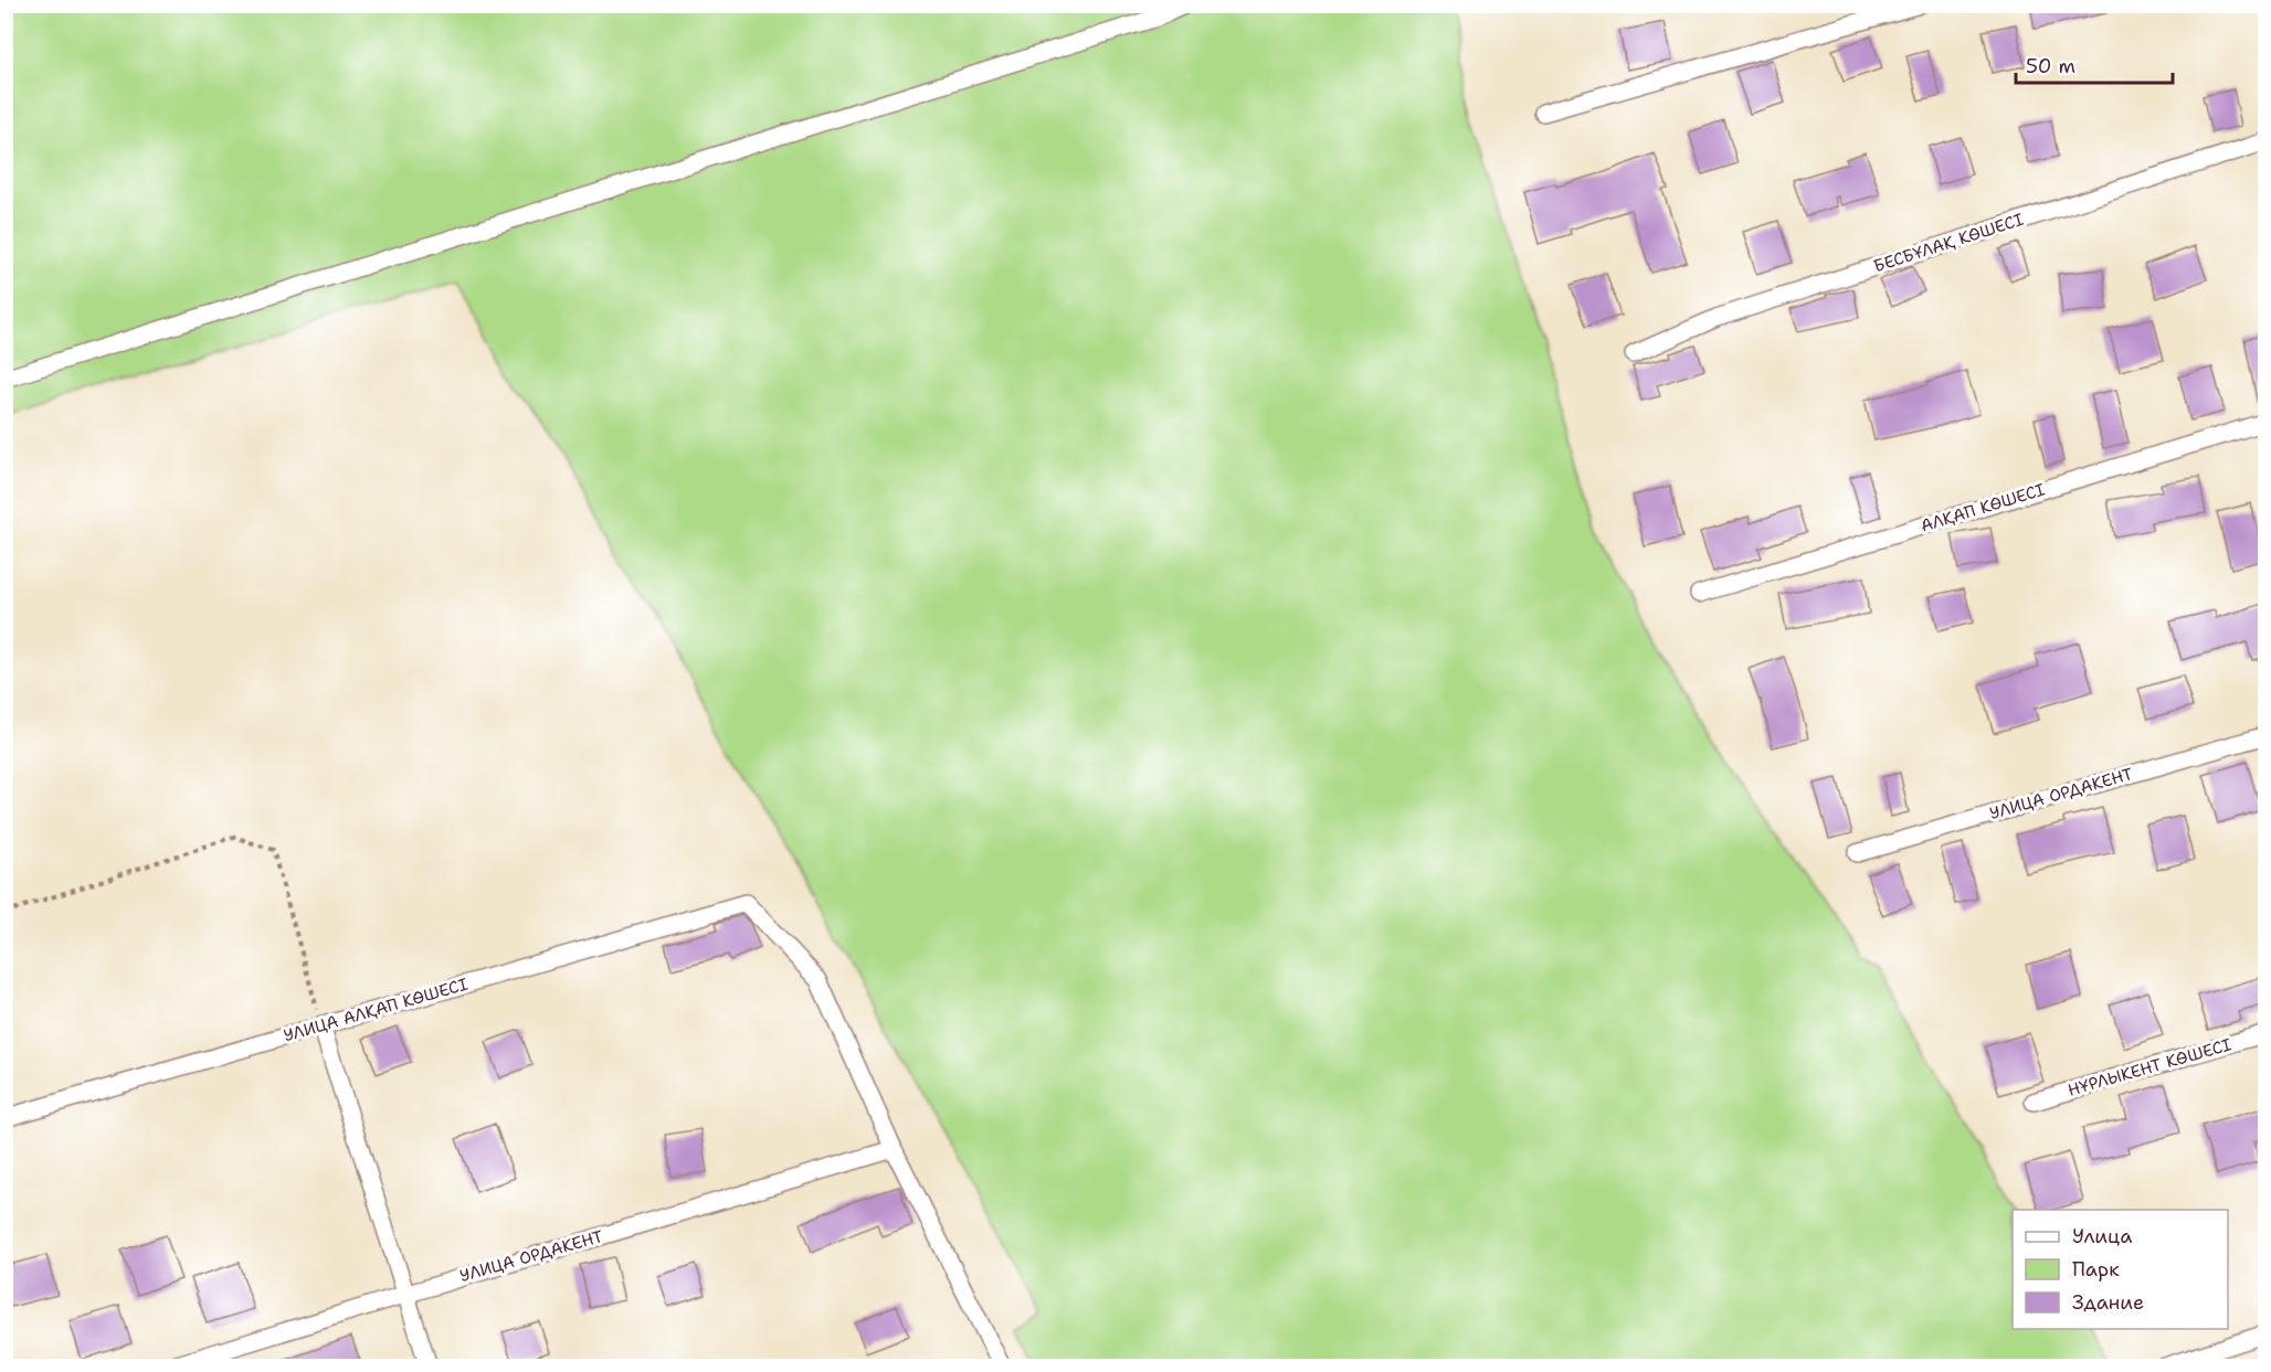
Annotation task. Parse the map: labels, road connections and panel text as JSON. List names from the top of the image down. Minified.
{"streets":{"street":["БЕСБҰЛАҚ КӨШЕСІ","АЛҚАП КӨШЕСІ","УЛИЦА ОРДАКЕНТ","УЛИЦА АЛҚАП КӨШЕСІ","НҰРЛЫКЕНТ КӨШЕСІ"]},"crossings":[["УЛИЦА ОРДАКЕНТ","УЛИЦА АЛҚАП КӨШЕСІ"]],"legend":["Улица","Парк","Здание"],"scale_bar":"50 m"}
